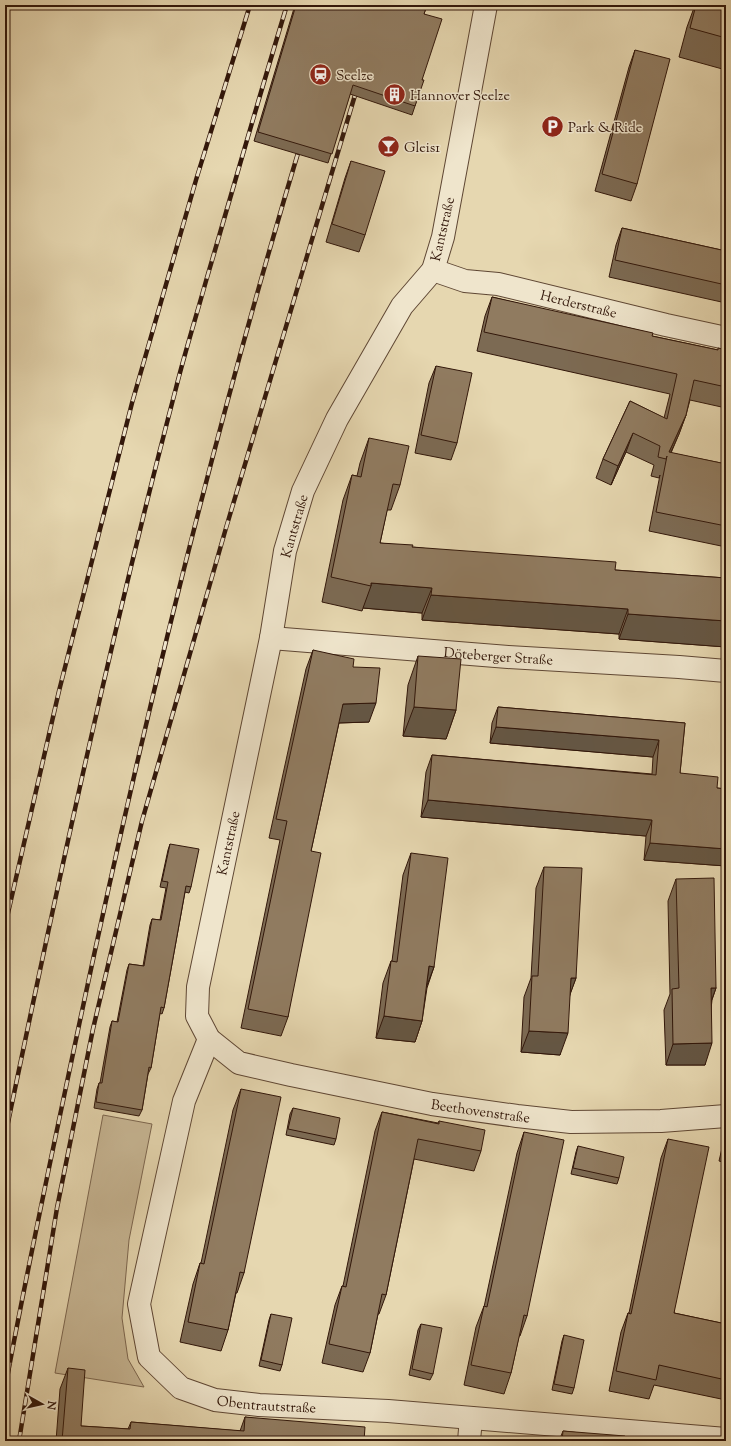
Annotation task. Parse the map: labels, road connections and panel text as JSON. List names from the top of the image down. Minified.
{"streets":{"street":["Kantstraße","Herderstraße","Döteberger Straße","Beethovenstraße","Obentrautstraße"]},"crossings":[["Kantstraße","Herderstraße"],["Kantstraße","Döteberger Straße"],["Kantstraße","Beethovenstraße"],["Kantstraße","Obentrautstraße"]],"places":{"station":["Seelze"],"building":["Hannover Seelze"],"parking":["Park & Ride"],"bar":["Gleis1"]},"north":"right"}
